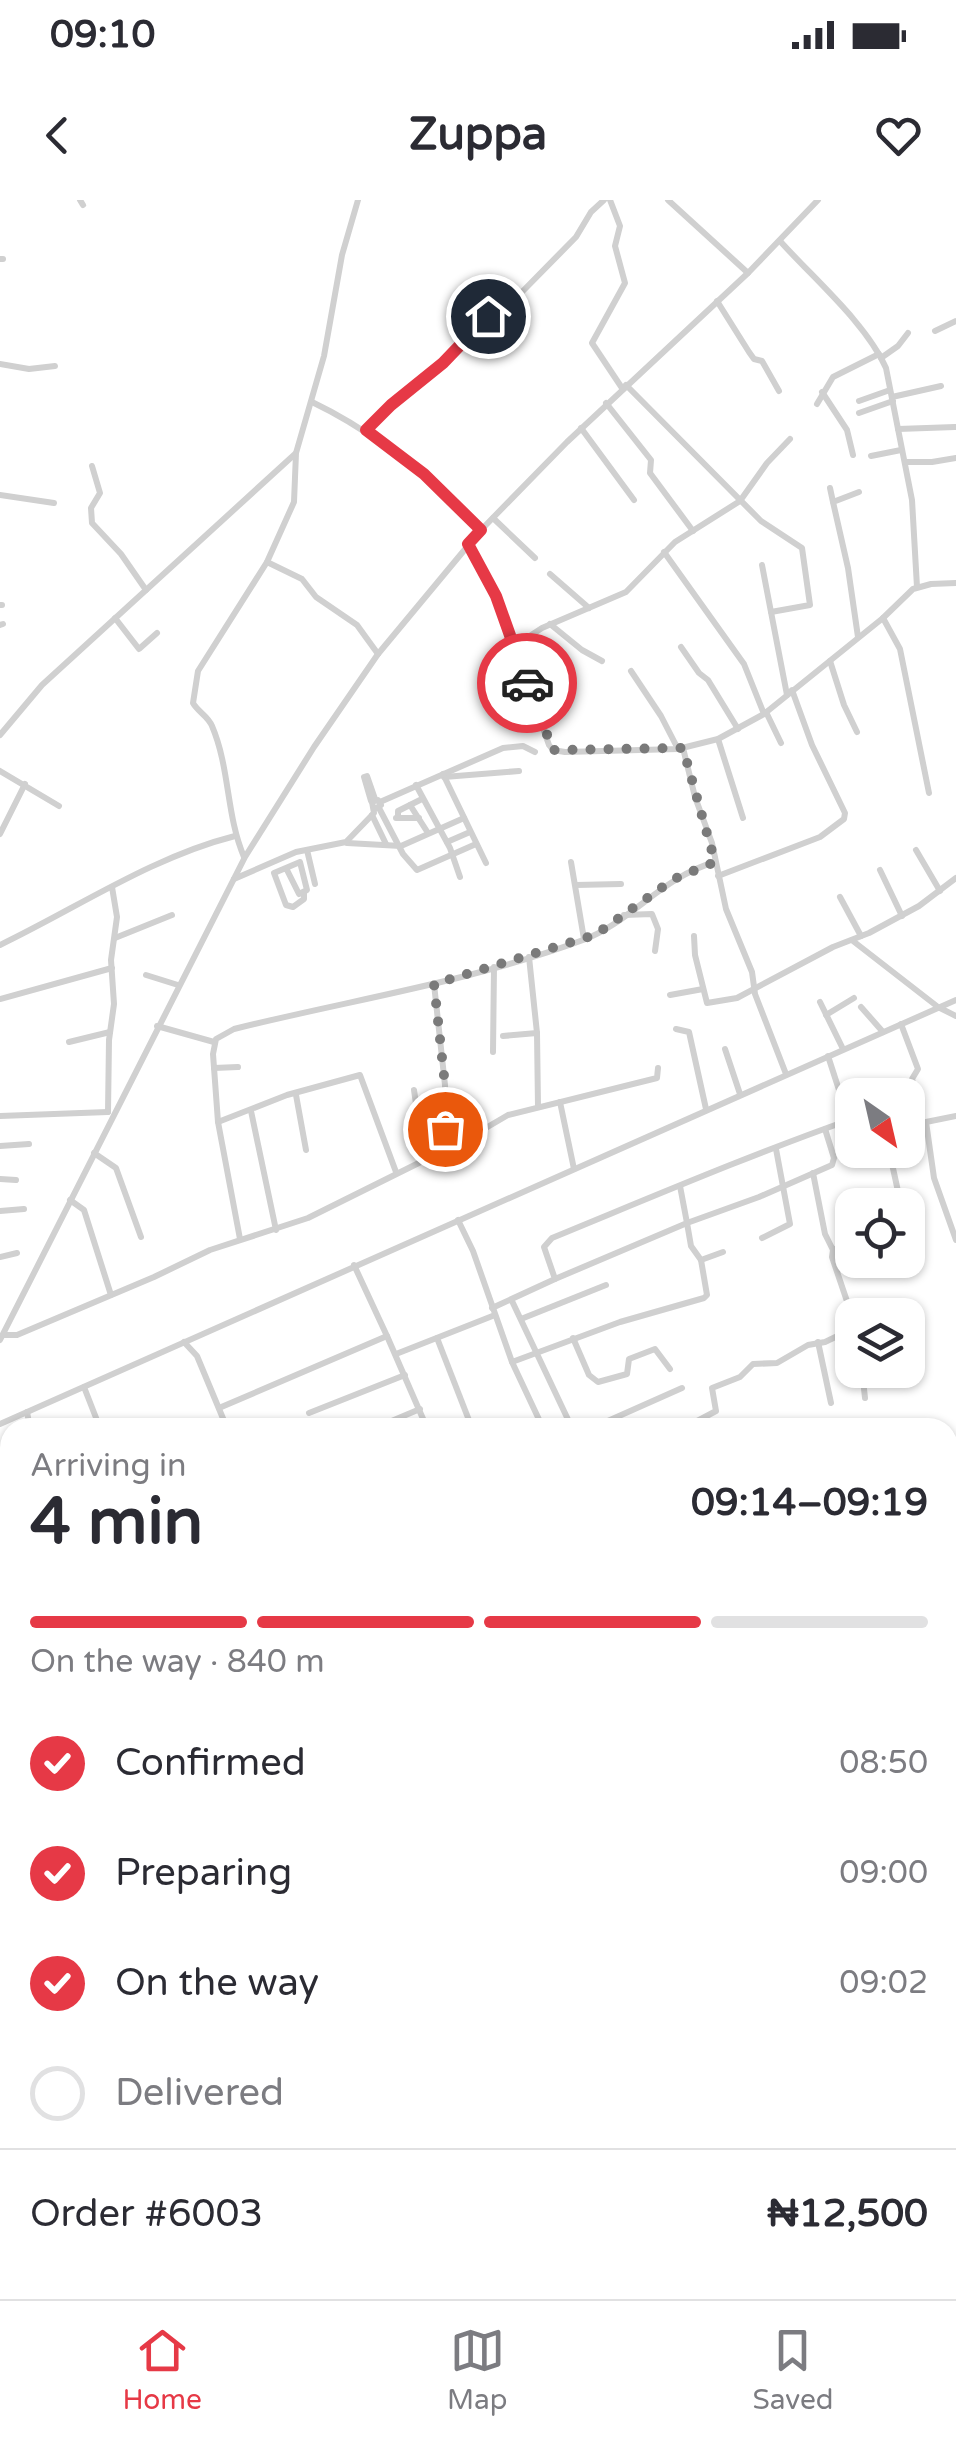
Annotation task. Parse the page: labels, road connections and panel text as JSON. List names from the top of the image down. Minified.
{"north":"bottom right","page":{"status":"09:10","header":"Zuppa","heading":["4 min","Arriving in","09:14–09:19"],"panel":["Order #6003","₦12,500"],"bar":"On the way · 840 m","list":[["Confirmed","08:50"],["Preparing","09:00"],["On the way","09:02"],"Delivered"],"tabs":["Home","Map","Saved"]}}
